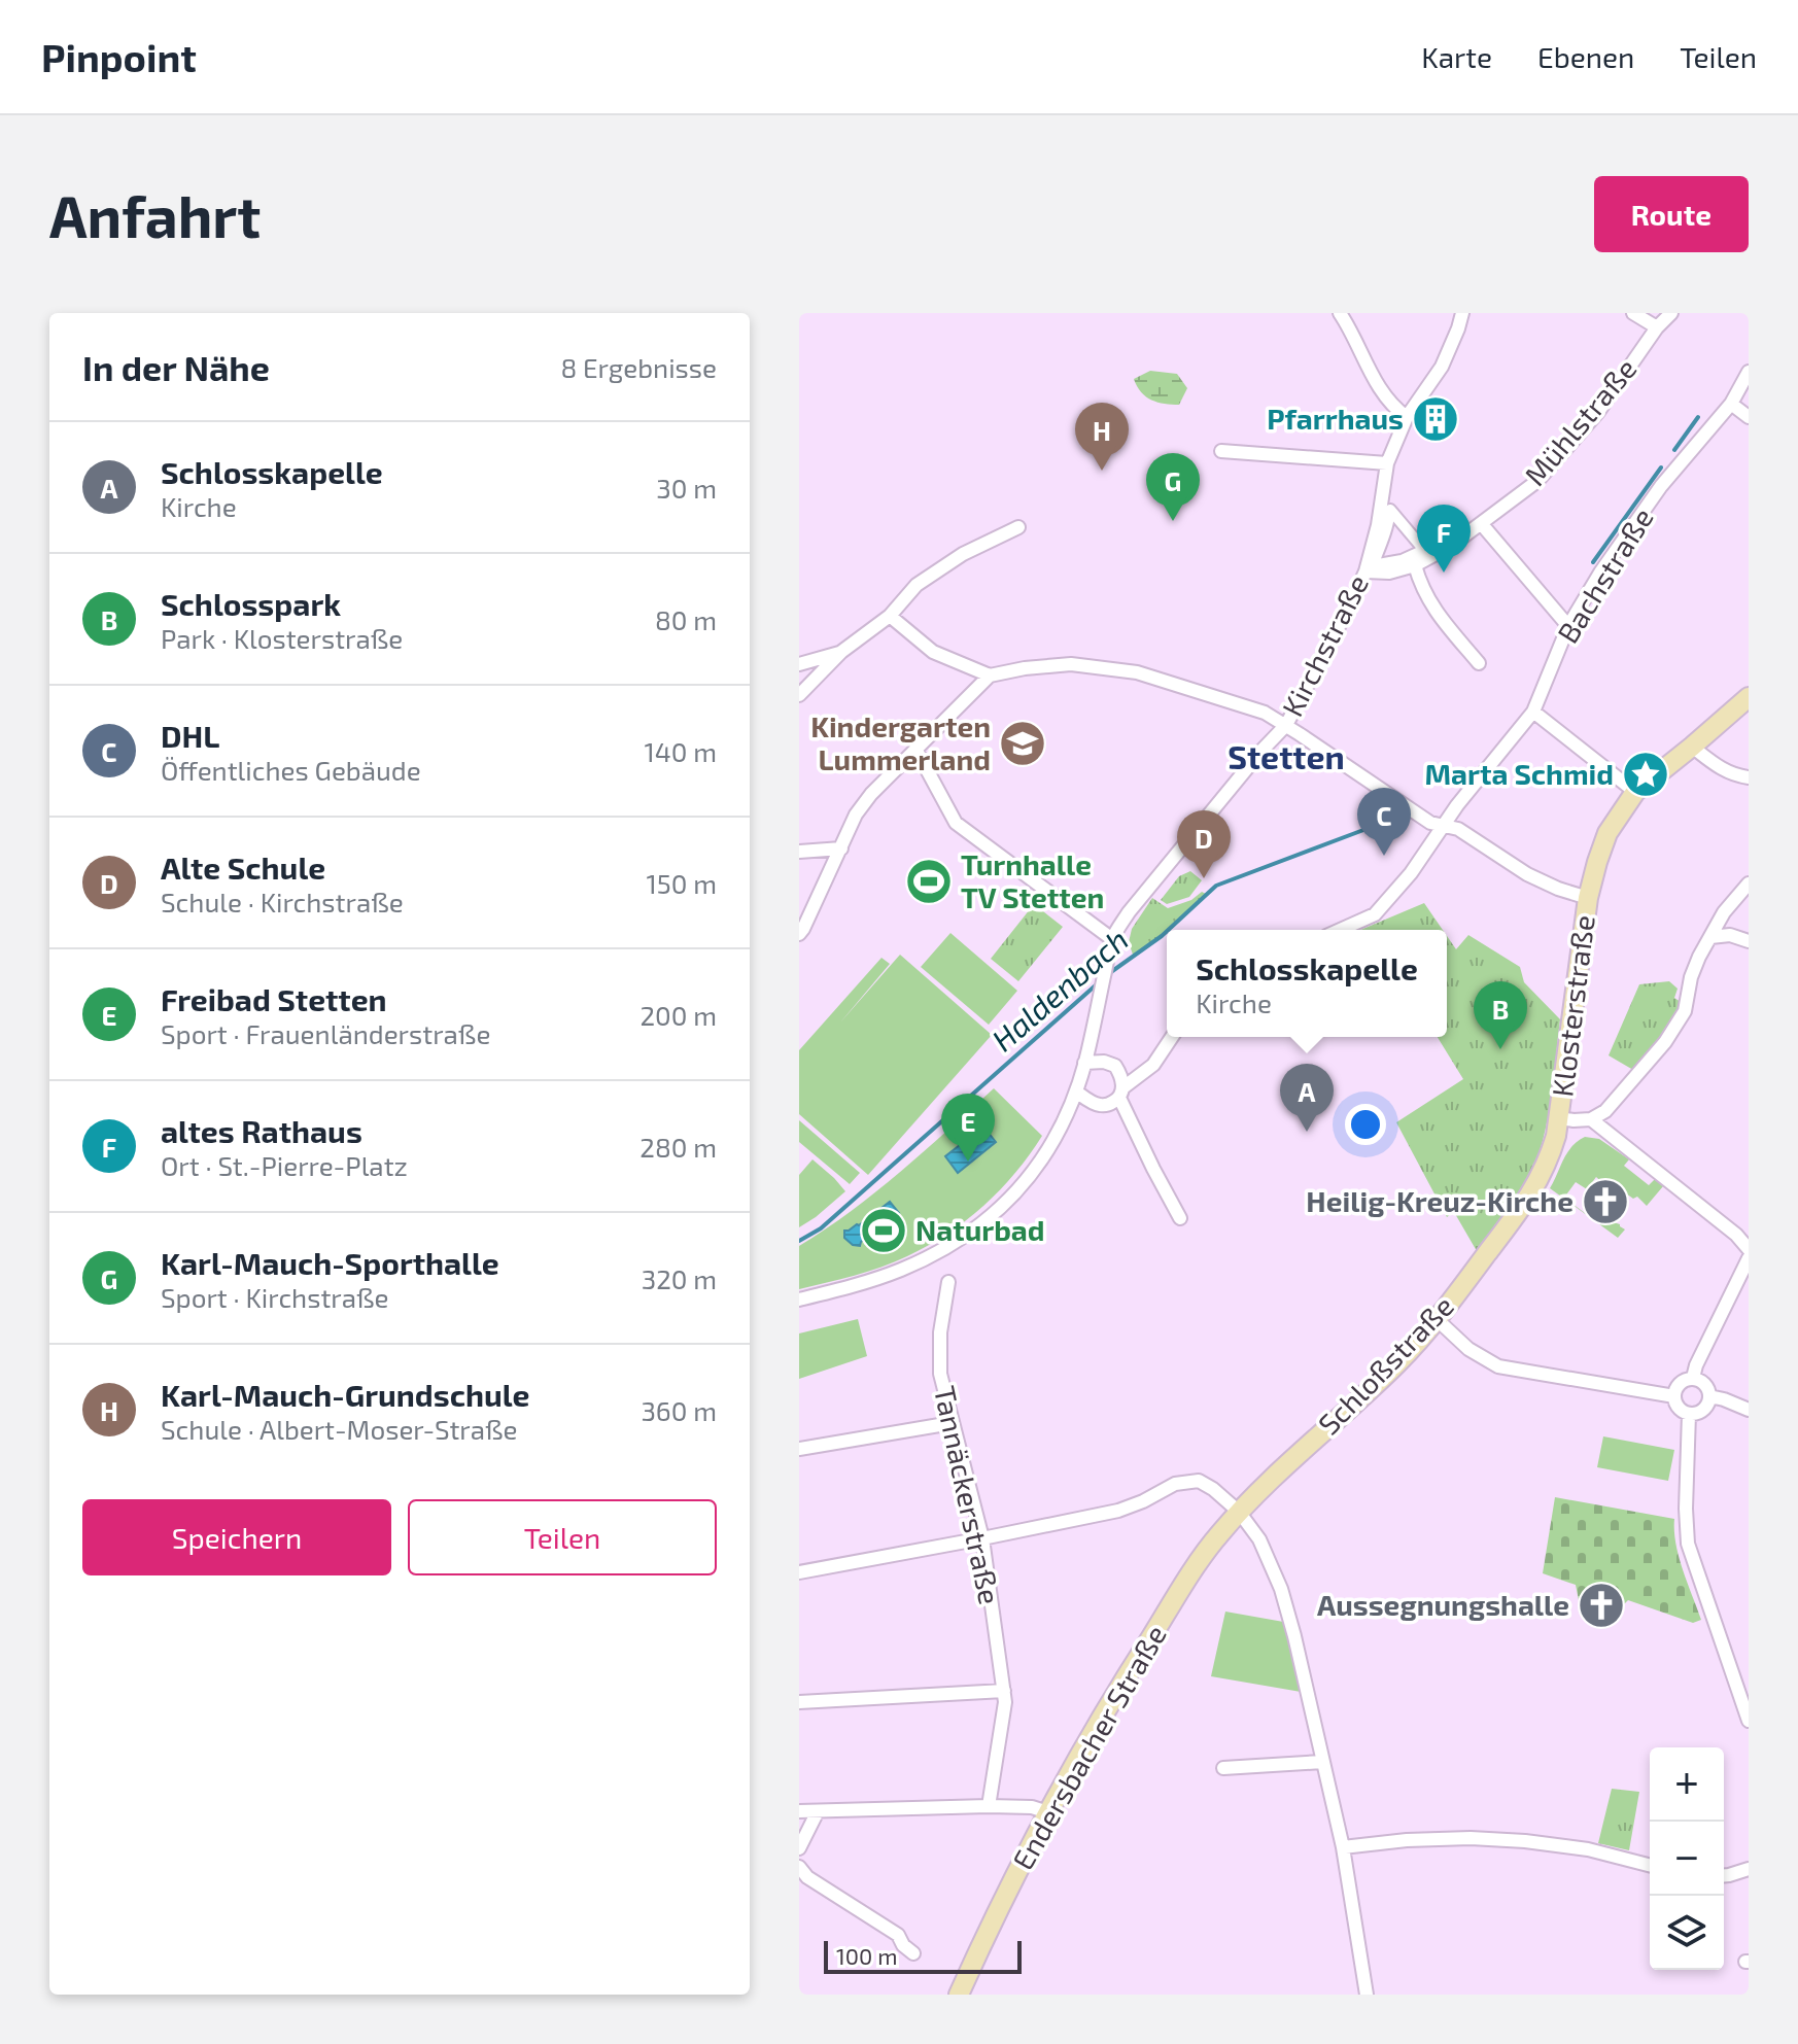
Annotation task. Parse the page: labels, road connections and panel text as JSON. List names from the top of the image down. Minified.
{"streets":{"main road":["Klosterstraße","Schloßstraße","Endersbacher Straße"],"street":["Mühlstraße","Bachstraße","Kirchstraße","Tannäckerstraße"]},"crossings":[["Mühlstraße","Kirchstraße"],["Bachstraße","Klosterstraße"],["Kirchstraße","Klosterstraße"],["Klosterstraße","Schloßstraße"],["Schloßstraße","Endersbacher Straße"]],"districts":["Stetten"],"water":["Haldenbach"],"places":{"building":["Pfarrhaus"],"school or university":["Kindergarten Lummerland"],"place":["Marta Schmid"],"sports":["Turnhalle TV Stetten","Naturbad"],"church":["Heilig-Kreuz-Kirche","Aussegnungshalle"]},"scale_bar":"100 m","page":{"header":"Pinpoint","nav":["Karte","Ebenen","Teilen"],"buttons":["Route",["Speichern","Teilen"]],"title":"Anfahrt","heading":["In der Nähe","8 Ergebnisse"],"pins":["H","G","F","C","D","B","A","E"],"list":[{"mark":"A","name":"Schlosskapelle","note":"Kirche","value":"30 m"},{"mark":"B","name":"Schlosspark","note":"Park · Klosterstraße","value":"80 m"},{"mark":"C","name":"DHL","note":"Öffentliches Gebäude","value":"140 m"},{"mark":"D","name":"Alte Schule","note":"Schule · Kirchstraße","value":"150 m"},{"mark":"E","name":"Freibad Stetten","note":"Sport · Frauenländerstraße","value":"200 m"},{"mark":"F","name":"altes Rathaus","note":"Ort · St.-Pierre-Platz","value":"280 m"},{"mark":"G","name":"Karl-Mauch-Sporthalle","note":"Sport · Kirchstraße","value":"320 m"},{"mark":"H","name":"Karl-Mauch-Grundschule","note":"Schule · Albert-Moser-Straße","value":"360 m"}],"popup":["Schlosskapelle","Kirche"],"map_buttons":["+","−"],"scale":"100 m"}}
